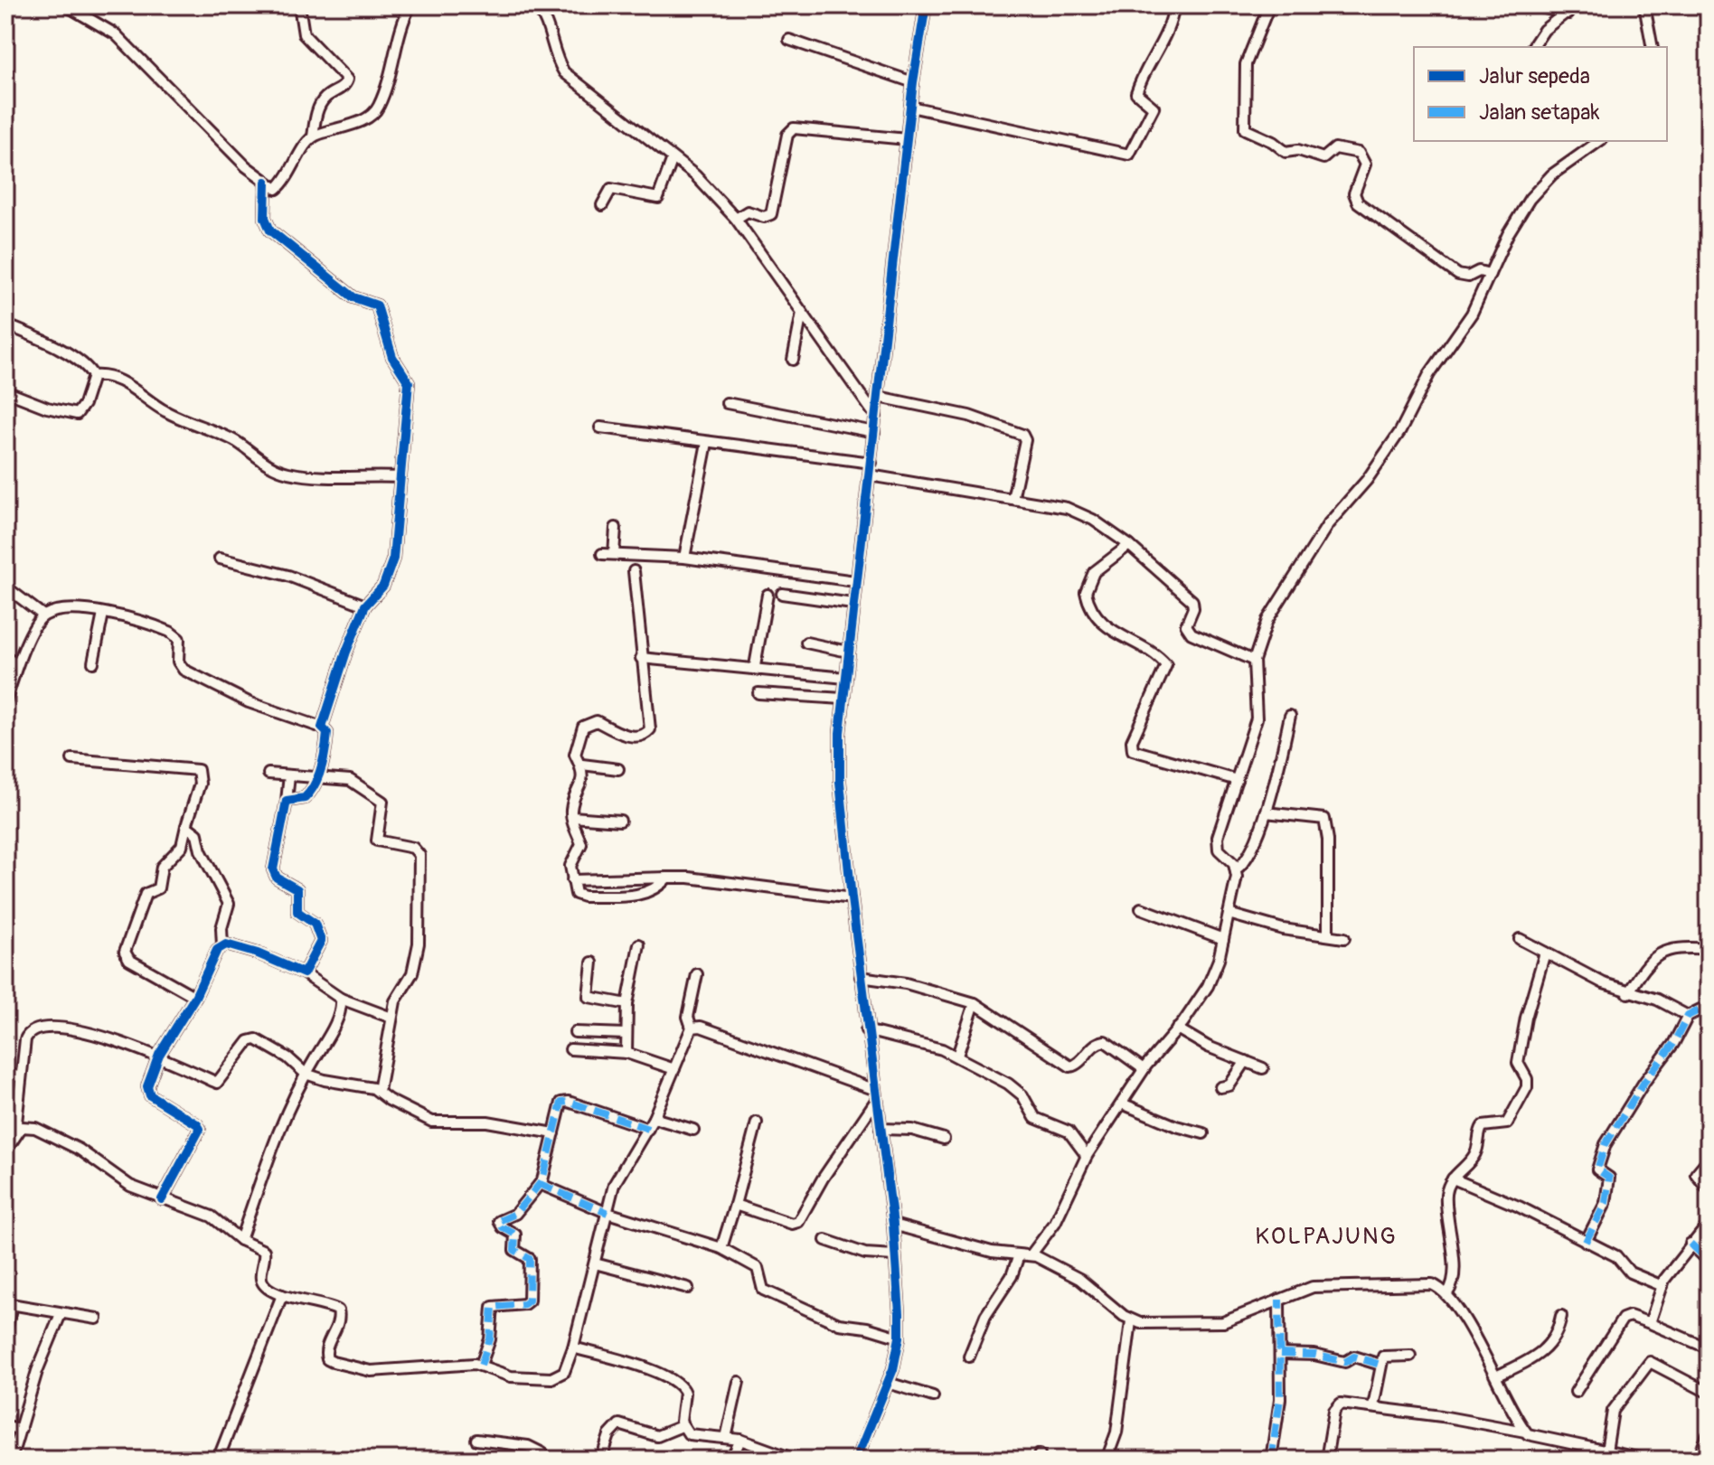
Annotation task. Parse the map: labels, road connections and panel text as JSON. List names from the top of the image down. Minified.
{"districts":["KOLPAJUNG"],"legend":["Jalur sepeda","Jalan setapak"]}
